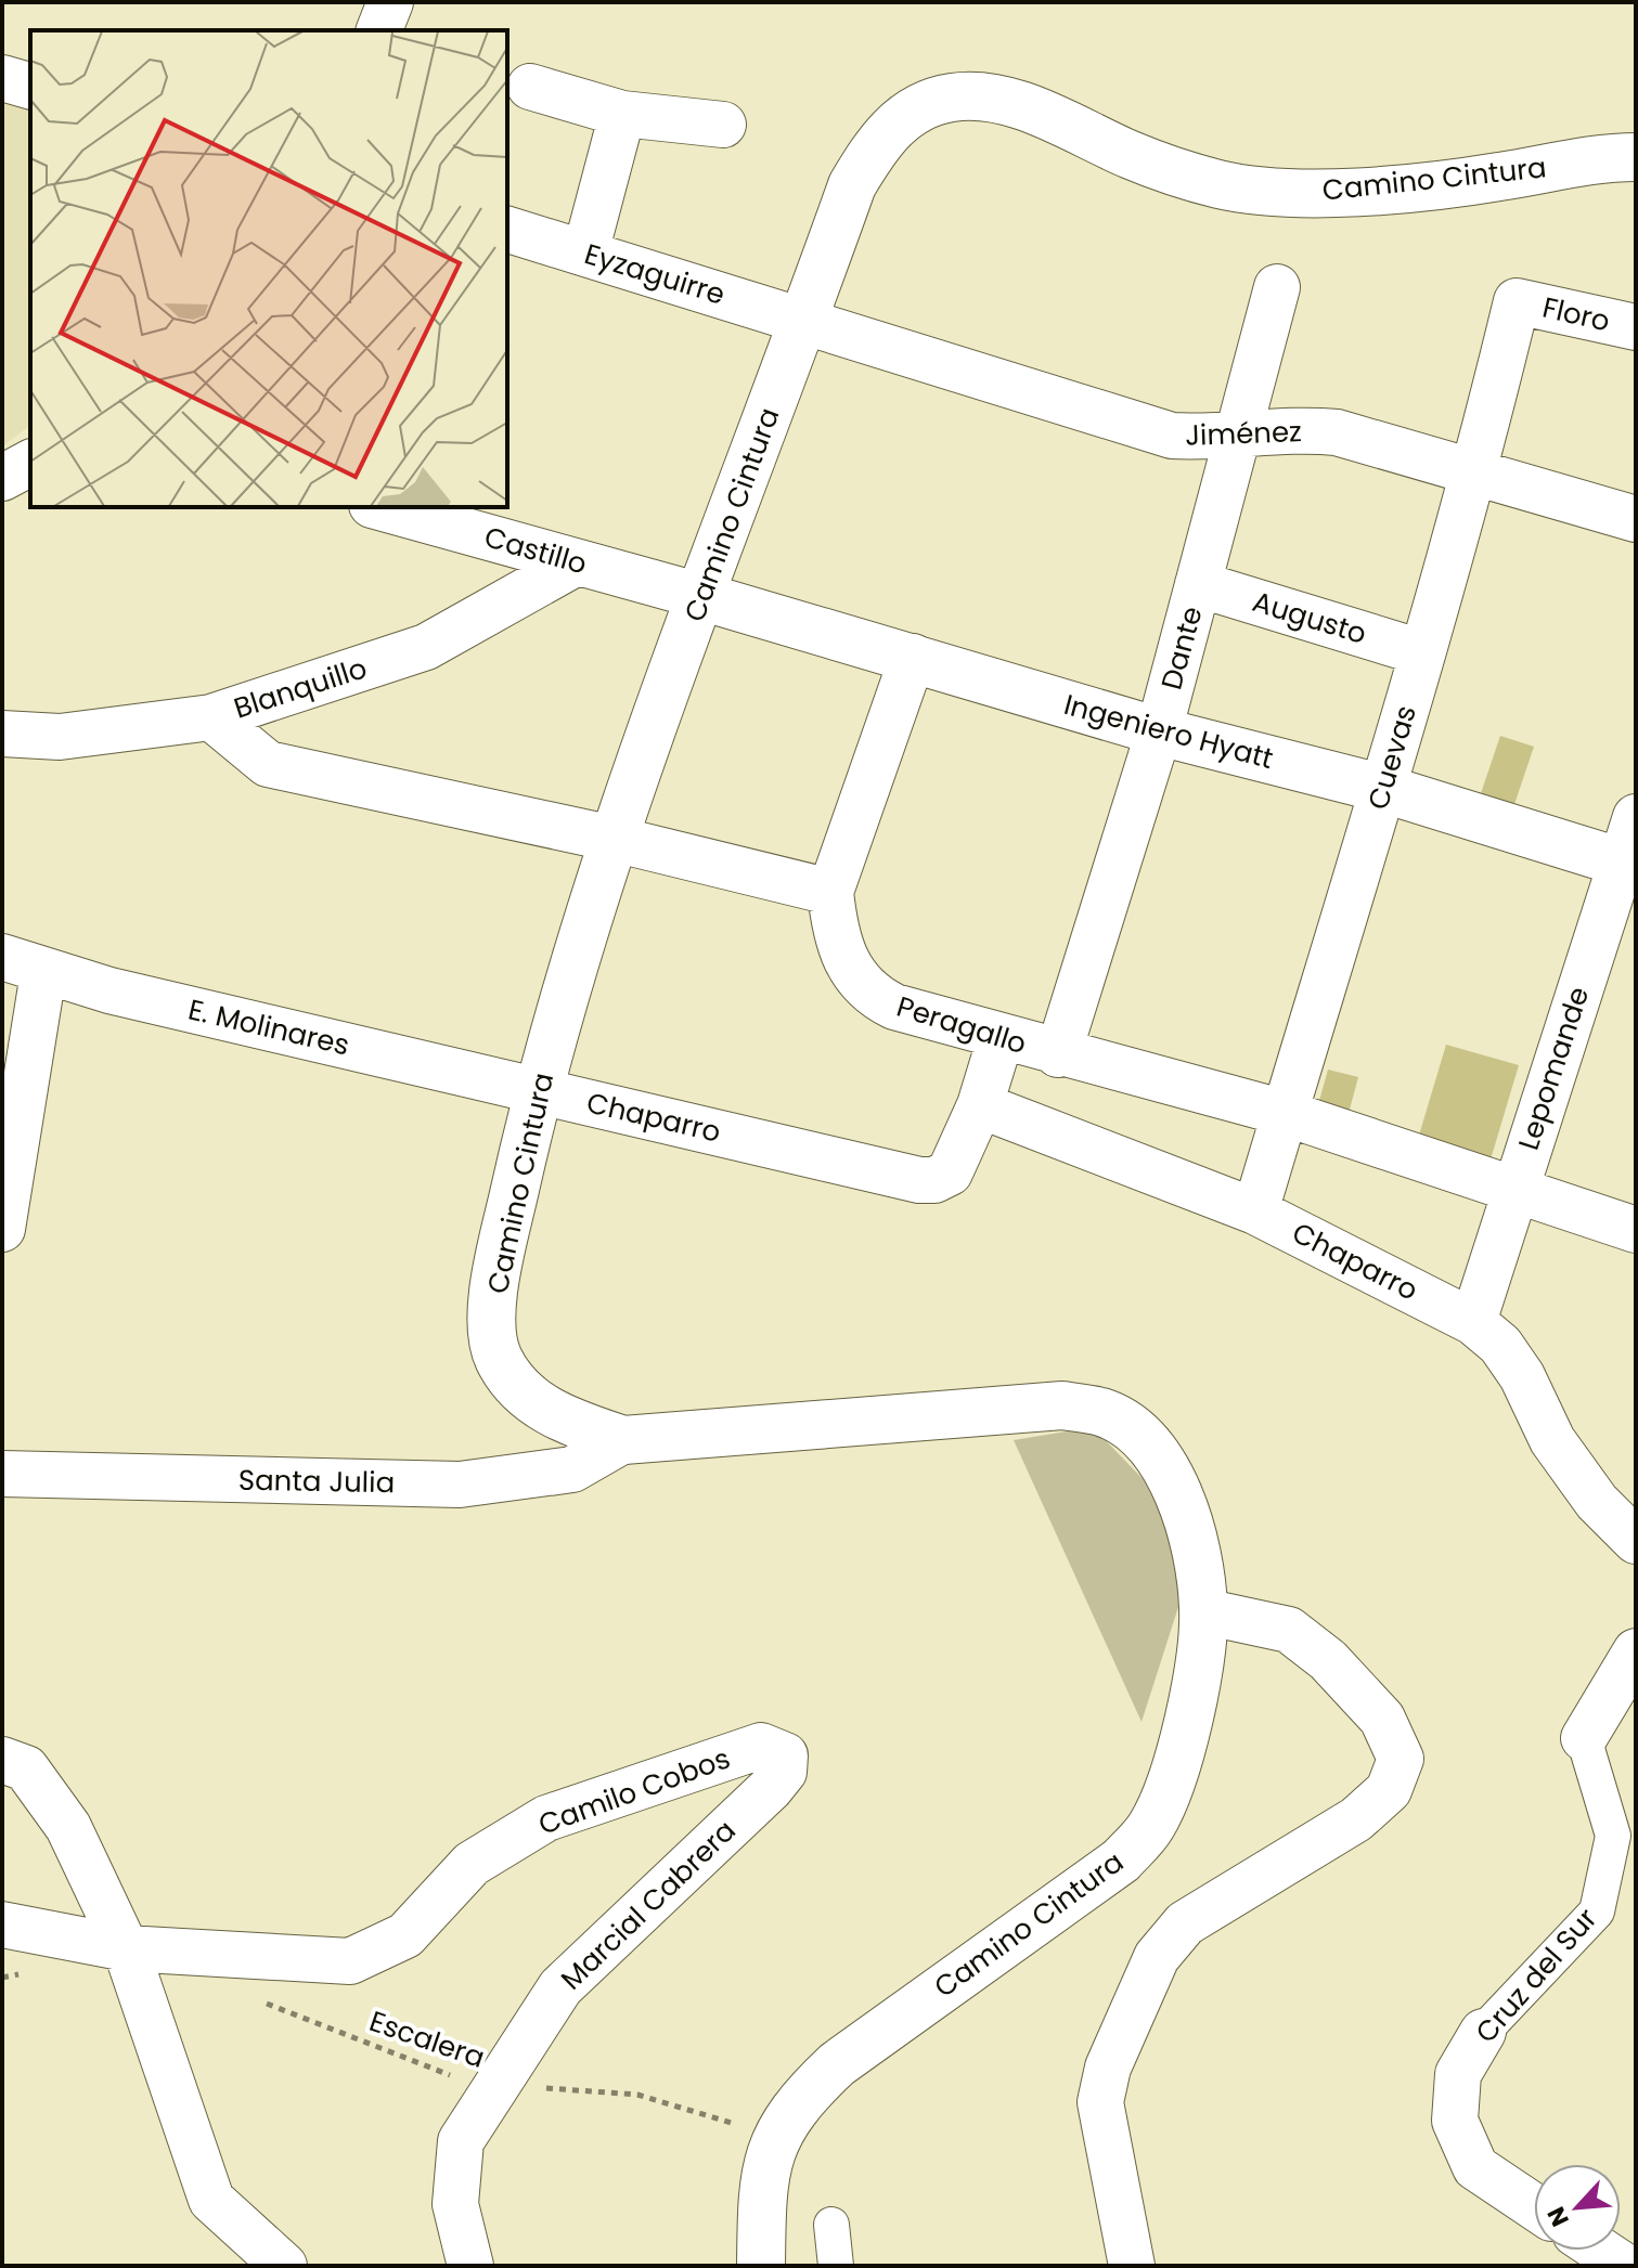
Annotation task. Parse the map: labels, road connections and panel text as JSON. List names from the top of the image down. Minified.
{"streets":{"main road":["Camino Cintura","Ingeniero Hyatt"],"street":["Eyzaguirre","Floro","Jiménez","Castillo","Augusto","Dante","Blanquillo","Cuevas","Peragallo","E. Molinares","Lepomande","Chaparro","Santa Julia","Camilo Cobos","Marcial Cabrera","Cruz del Sur"],"path":["Escalera"]},"crossings":[["Camino Cintura","Eyzaguirre"],["Camino Cintura","Jiménez"],["Camino Cintura","Castillo"],["Camino Cintura","Ingeniero Hyatt"],["Camino Cintura","E. Molinares"],["Camino Cintura","Chaparro"],["Camino Cintura","Santa Julia"],["Camino Cintura","Escalera"],["Eyzaguirre","Jiménez"],["Floro","Cuevas"],["Jiménez","Dante"],["Jiménez","Cuevas"],["Castillo","Blanquillo"],["Castillo","Ingeniero Hyatt"],["Augusto","Dante"],["Augusto","Cuevas"],["Dante","Ingeniero Hyatt"],["Dante","Peragallo"],["Ingeniero Hyatt","Cuevas"],["Ingeniero Hyatt","Lepomande"],["Cuevas","Peragallo"],["Cuevas","Chaparro"],["Peragallo","Lepomande"],["Peragallo","Chaparro"],["E. Molinares","Chaparro"],["Lepomande","Chaparro"],["Camilo Cobos","Marcial Cabrera"],["Marcial Cabrera","Escalera"]],"north":"bottom left"}
